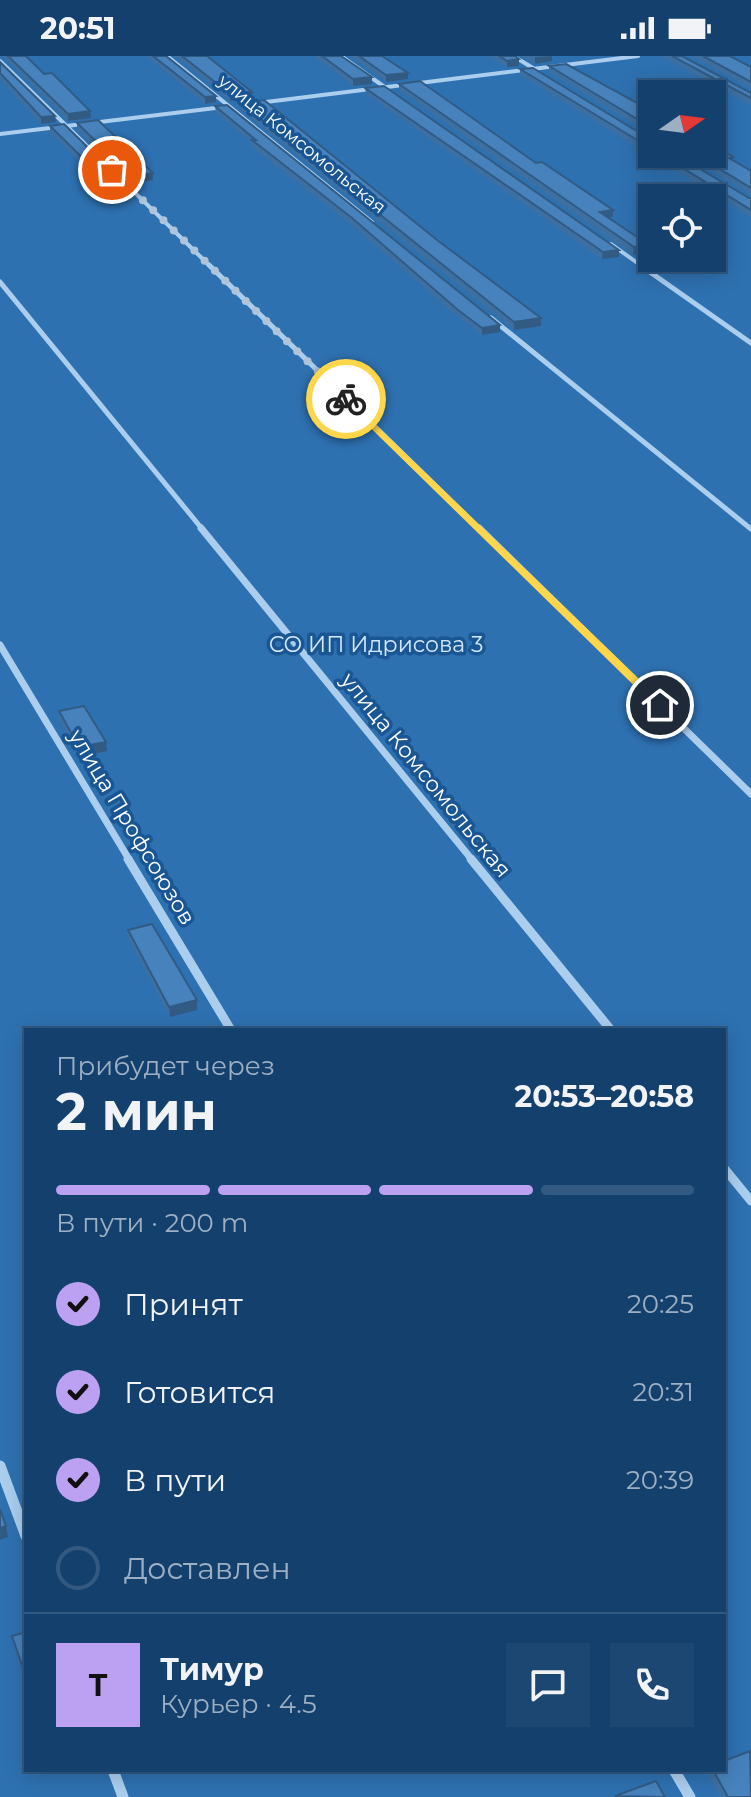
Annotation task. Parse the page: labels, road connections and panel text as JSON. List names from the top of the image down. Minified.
{"streets":{"street":["улица Комсомольская","улица Профсоюзов"]},"parks":["СО ИП Идрисова 3"],"north":"right","page":{"status":"20:51","heading":["2 мин","Прибудет через","20:53–20:58"],"panel":["Тимур","Курьер · 4.5"],"bar":"В пути · 200 m","list":[["Принят","20:25"],["Готовится","20:31"],["В пути","20:39"],"Доставлен"],"round":"Т"}}
